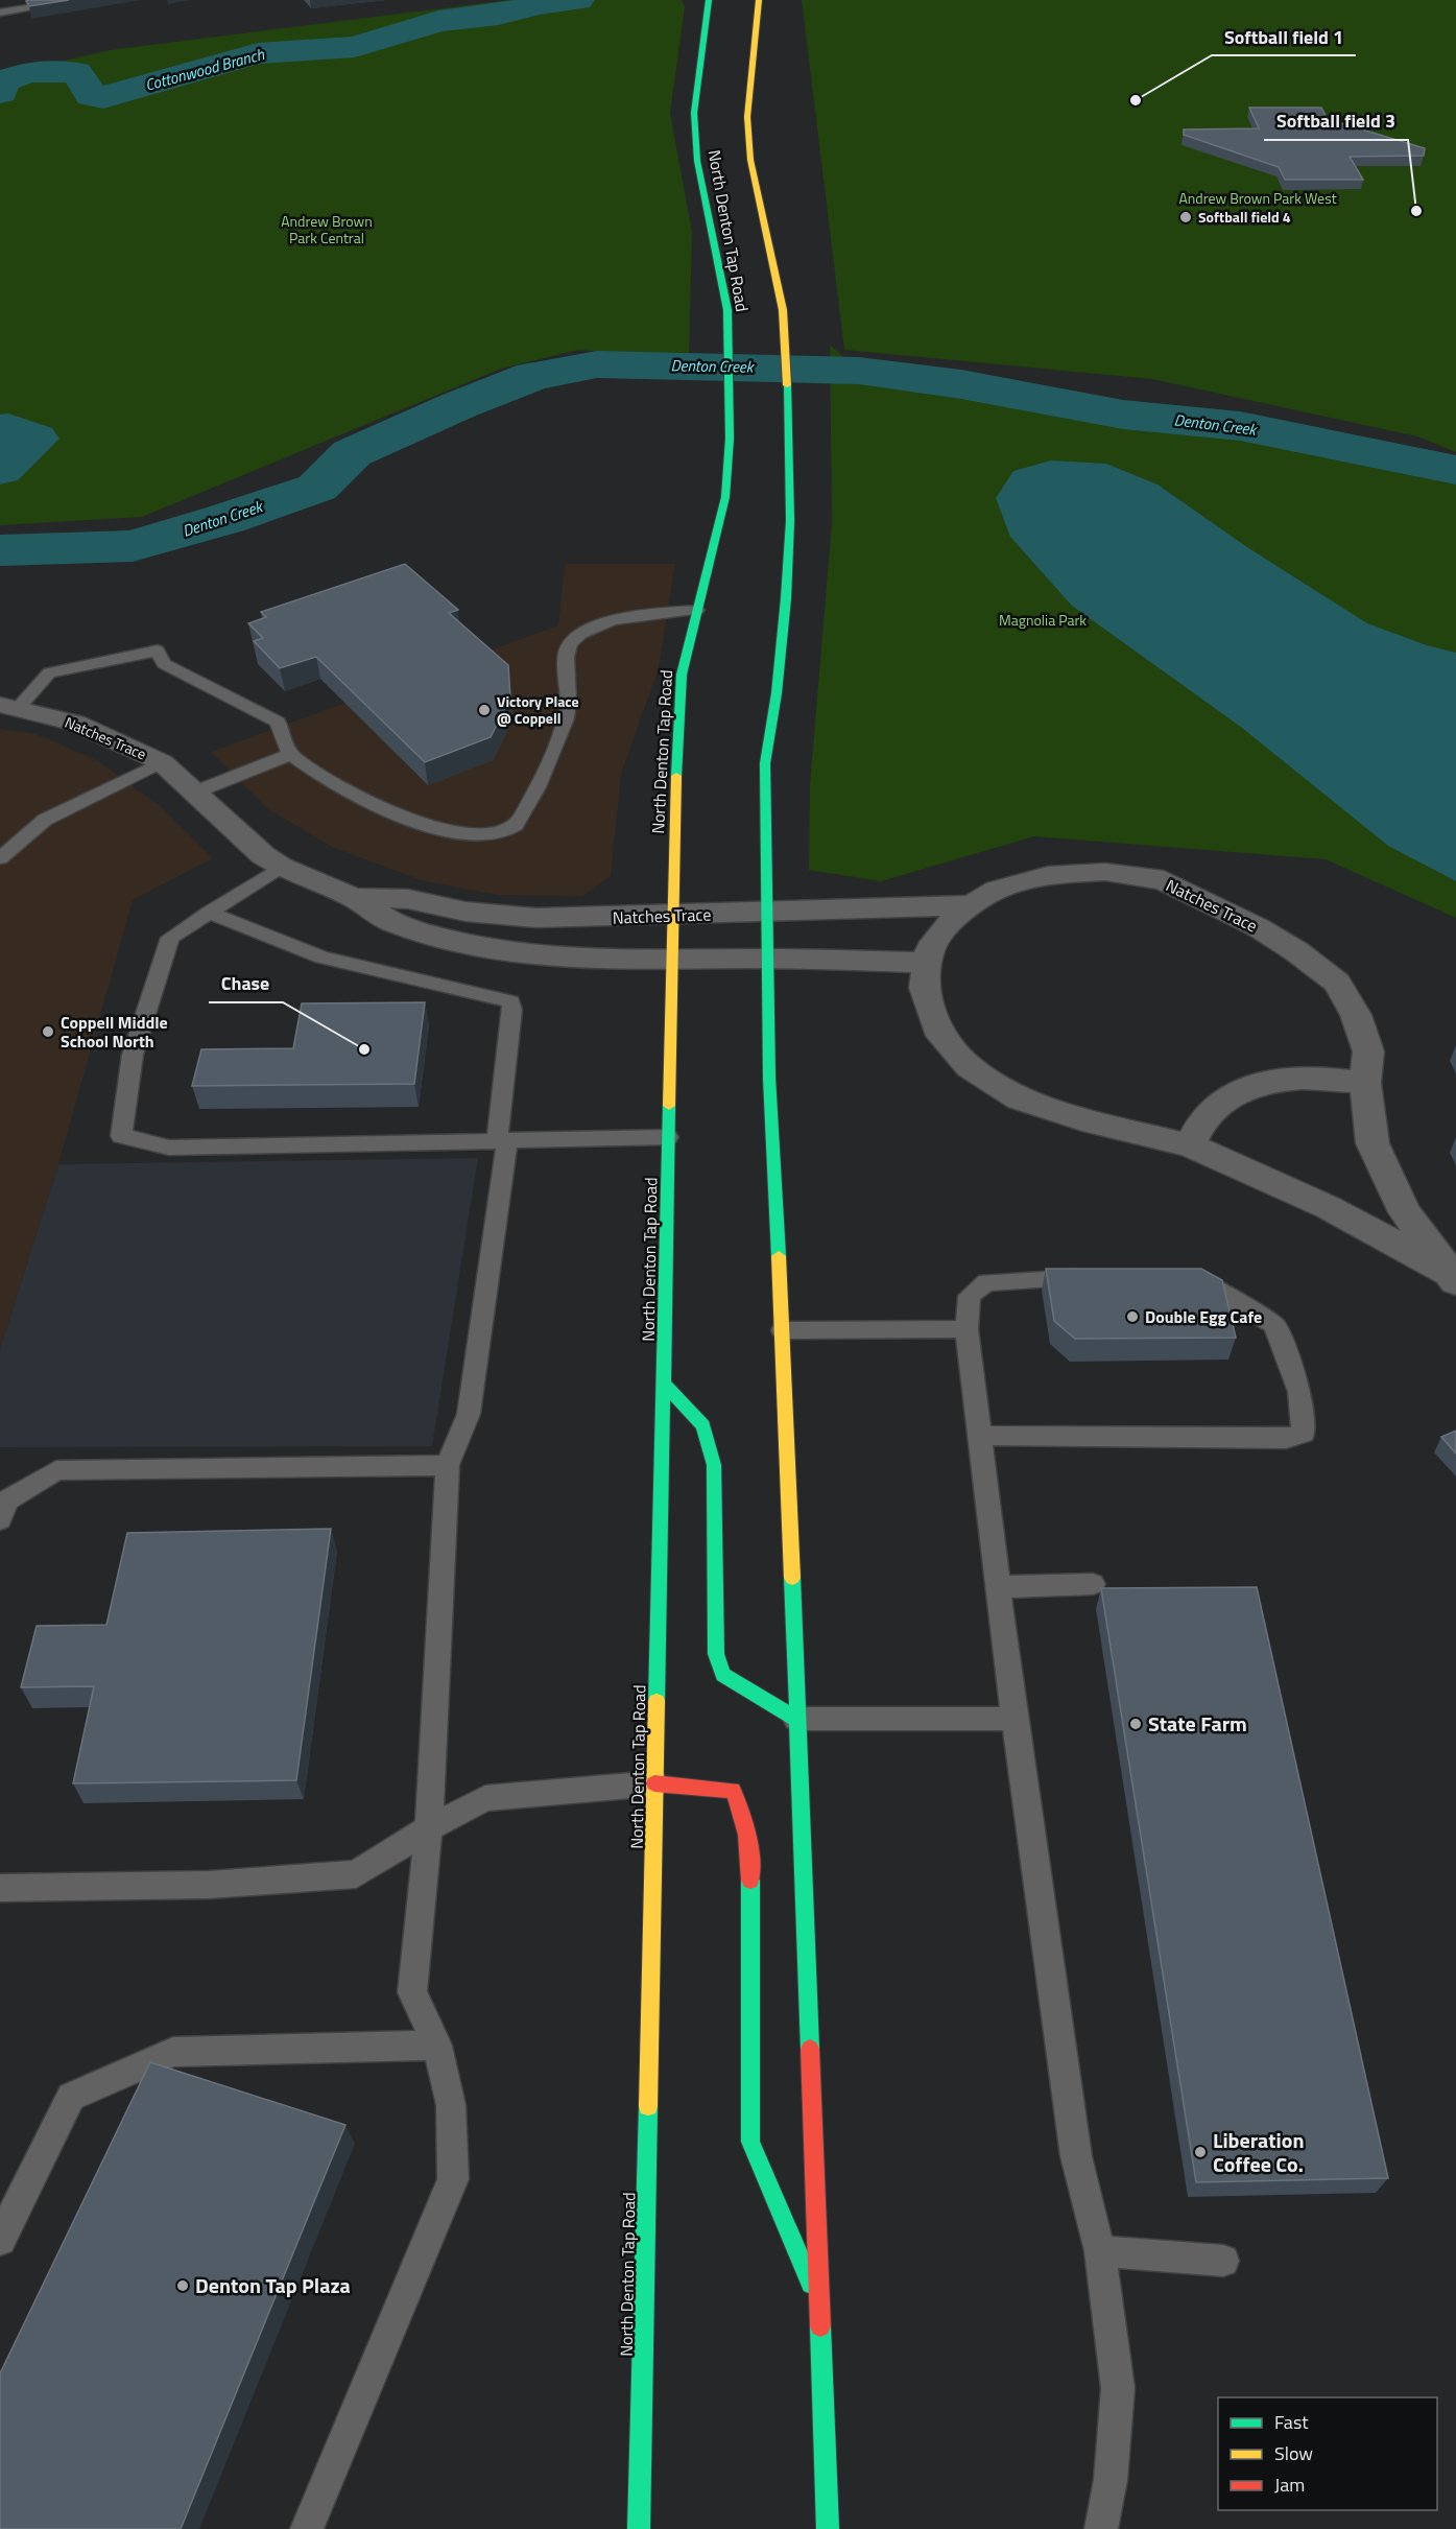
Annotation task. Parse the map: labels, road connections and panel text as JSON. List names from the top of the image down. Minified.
{"streets":{"main road":["North Denton Tap Road"],"street":["Natches Trace"]},"crossings":[["North Denton Tap Road","Natches Trace"]],"water":["Cottonwood Branch","Denton Creek"],"parks":["Andrew Brown Park West","Andrew Brown Park Central","Magnolia Park"],"places":["Softball field 1","Softball field 3","Softball field 4","Victory Place @ Coppell","Coppell Middle School North","Chase","Double Egg Cafe","State Farm","Liberation Coffee Co.","Denton Tap Plaza"],"legend":["Fast","Slow","Jam"]}
